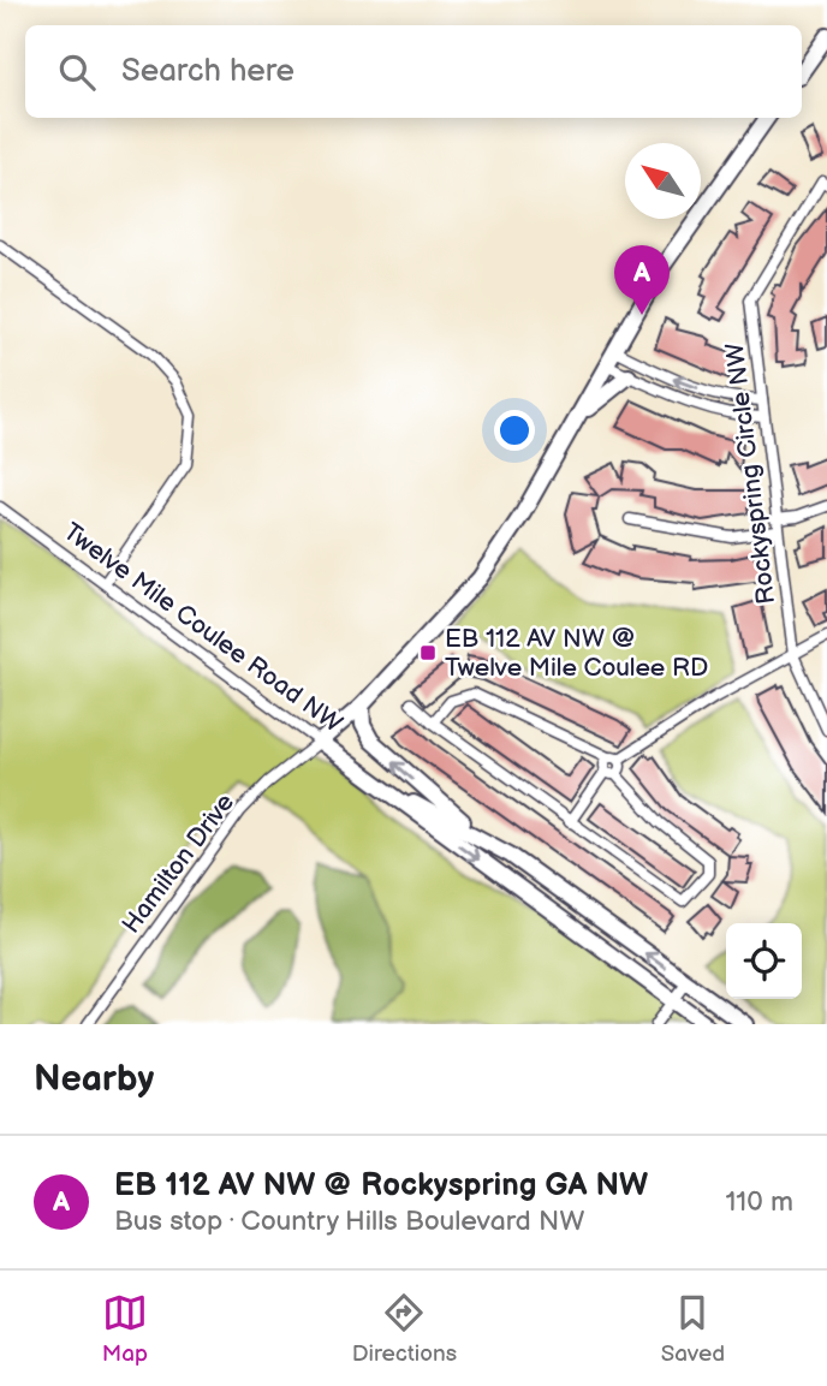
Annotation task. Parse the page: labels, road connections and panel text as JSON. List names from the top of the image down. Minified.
{"streets":{"main road":["Twelve Mile Coulee Road NW"],"street":["Rockyspring Circle NW","Hamilton Drive"]},"crossings":[["Twelve Mile Coulee Road NW","Hamilton Drive"]],"places":{"transit":["EB 112 AV NW @ Twelve Mile Coulee RD"]},"north":"top left","page":{"search":"Search here","pins":"A","heading":"Nearby","list":[{"mark":"A","name":"EB 112 AV NW @ Rockyspring GA NW","note":"Bus stop · Country Hills Boulevard NW","value":"110 m"}],"nav":["Map","Directions","Saved"]}}
